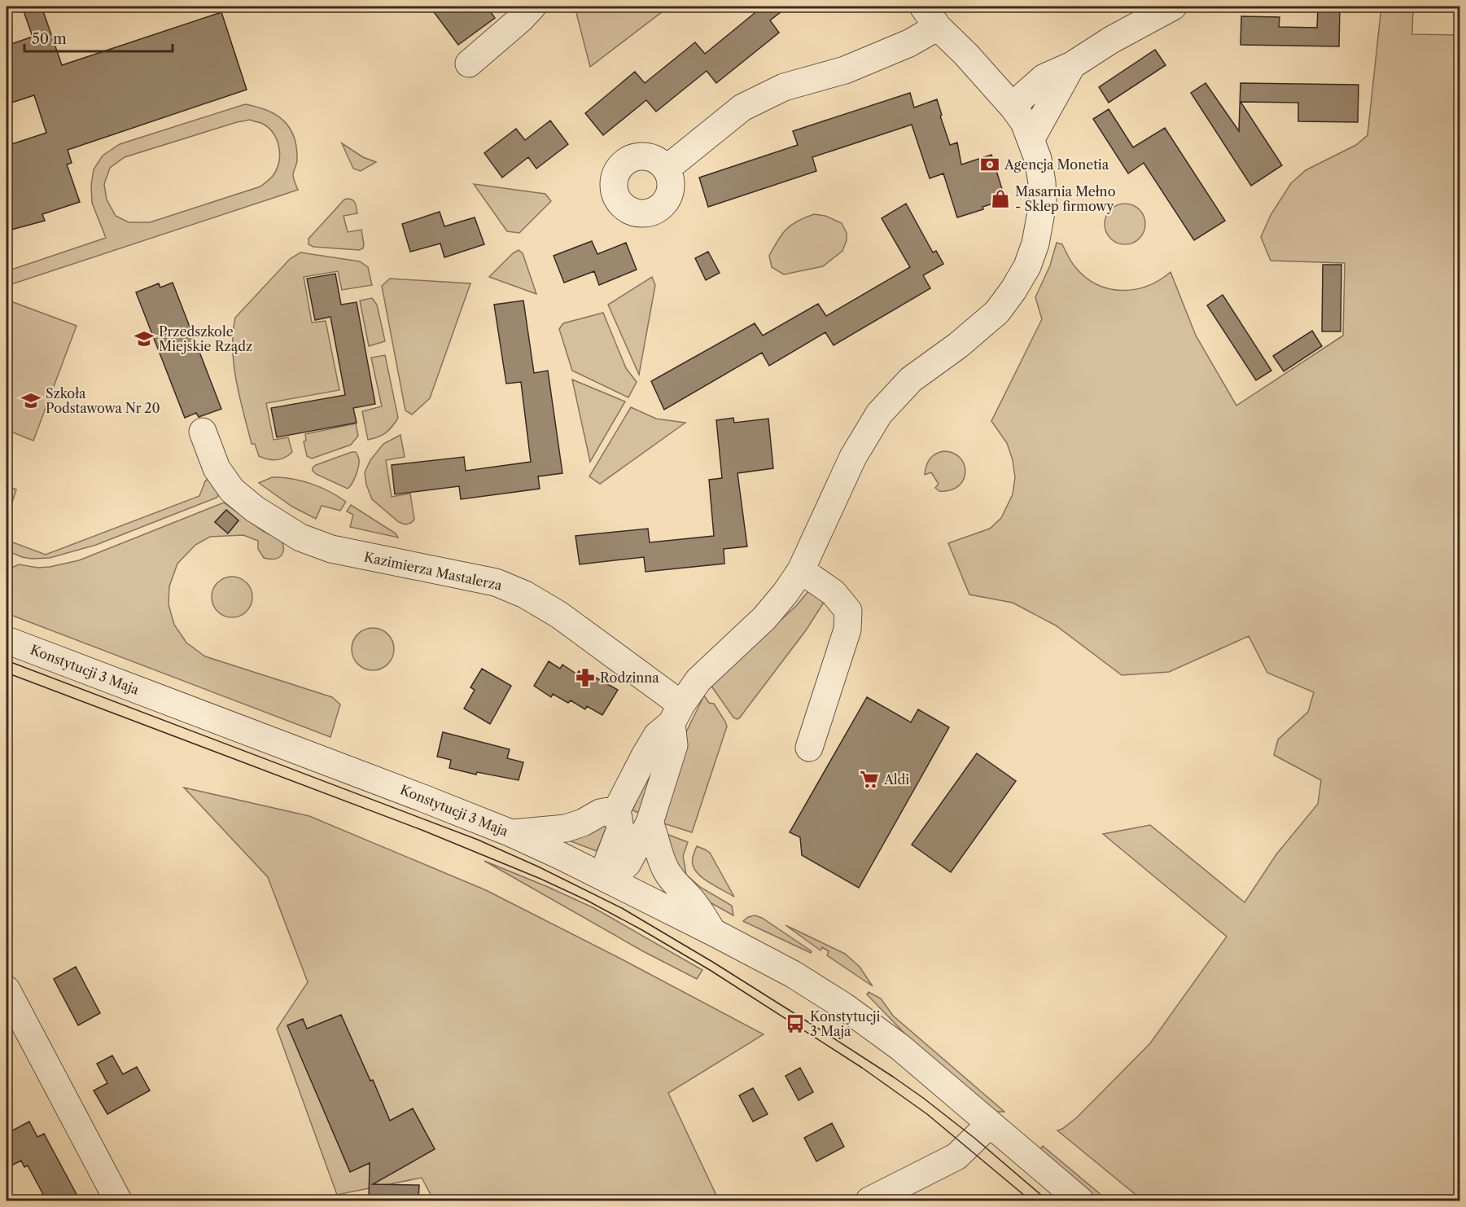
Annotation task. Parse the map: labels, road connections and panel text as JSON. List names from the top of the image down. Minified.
{"streets":{"street":["Kazimierza Mastalerza","Konstytucji 3 Maja"]},"places":{"bank":["Agencja Monetia"],"shop":["Masarnia Mełno - Sklep firmowy"],"school or university":["Przedszkole Miejskie Rządz","Szkoła Podstawowa Nr 20"],"pharmacy":["Rodzinna"],"supermarket":["Aldi"],"bus stop":["Konstytucji 3 Maja"]},"scale_bar":"50 m"}
